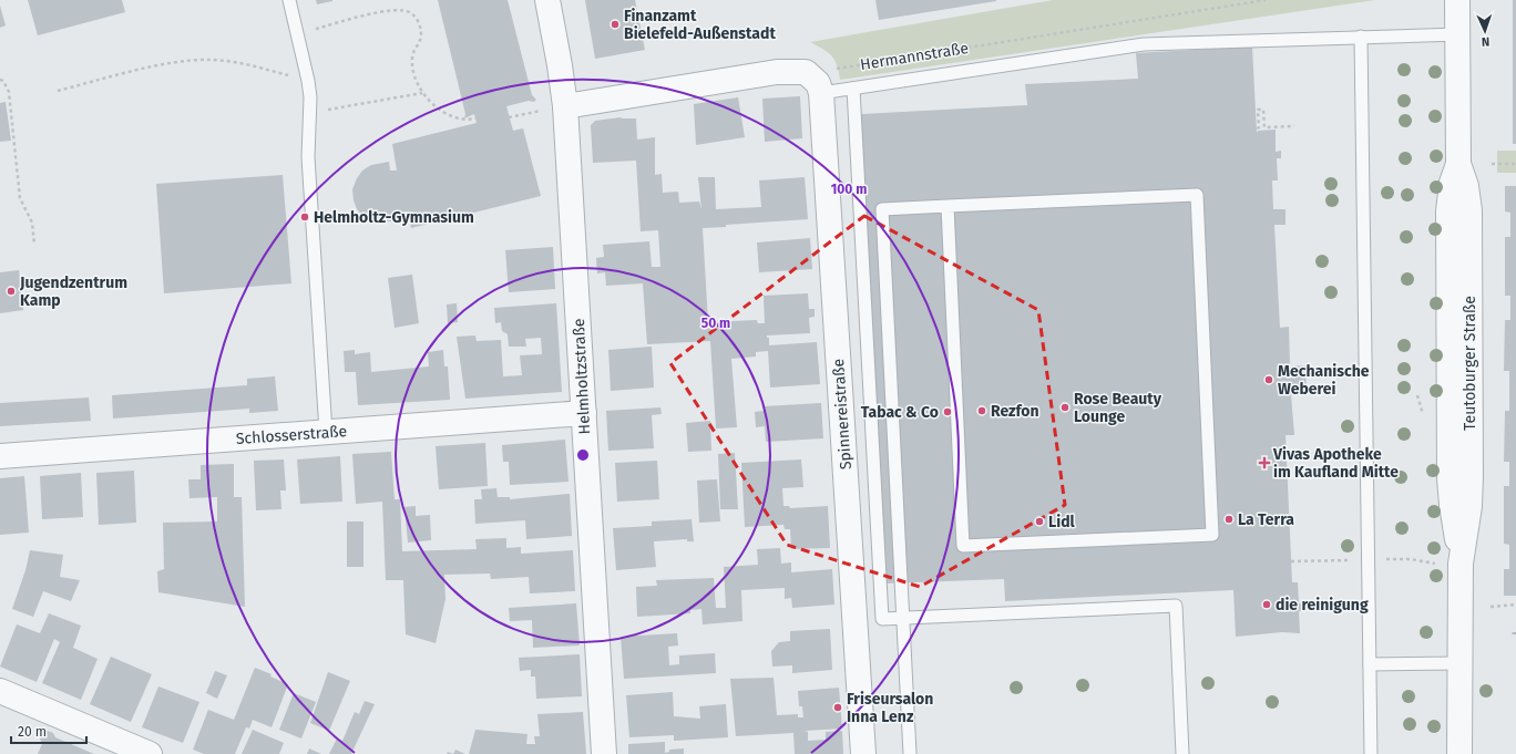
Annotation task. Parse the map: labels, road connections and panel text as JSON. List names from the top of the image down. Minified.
{"streets":{"street":["Teutoburger Straße","Helmholtzstraße","Spinnereistraße","Schlosserstraße"],"path":["Hermannstraße"]},"crossings":[["Hermannstraße","Spinnereistraße"],["Helmholtzstraße","Schlosserstraße"]],"places":{"other":["Finanzamt Bielefeld-Außenstadt","Helmholtz-Gymnasium","Jugendzentrum Kamp","Mechanische Weberei","Rose Beauty Lounge","Rezfon","Tabac & Co","La Terra","Lidl","die reinigung","Friseursalon Inna Lenz"],"health":["Vivas Apotheke im Kaufland Mitte"]},"scale_bar":"20 m","north":"bottom","rings":["100 m","50 m"]}
